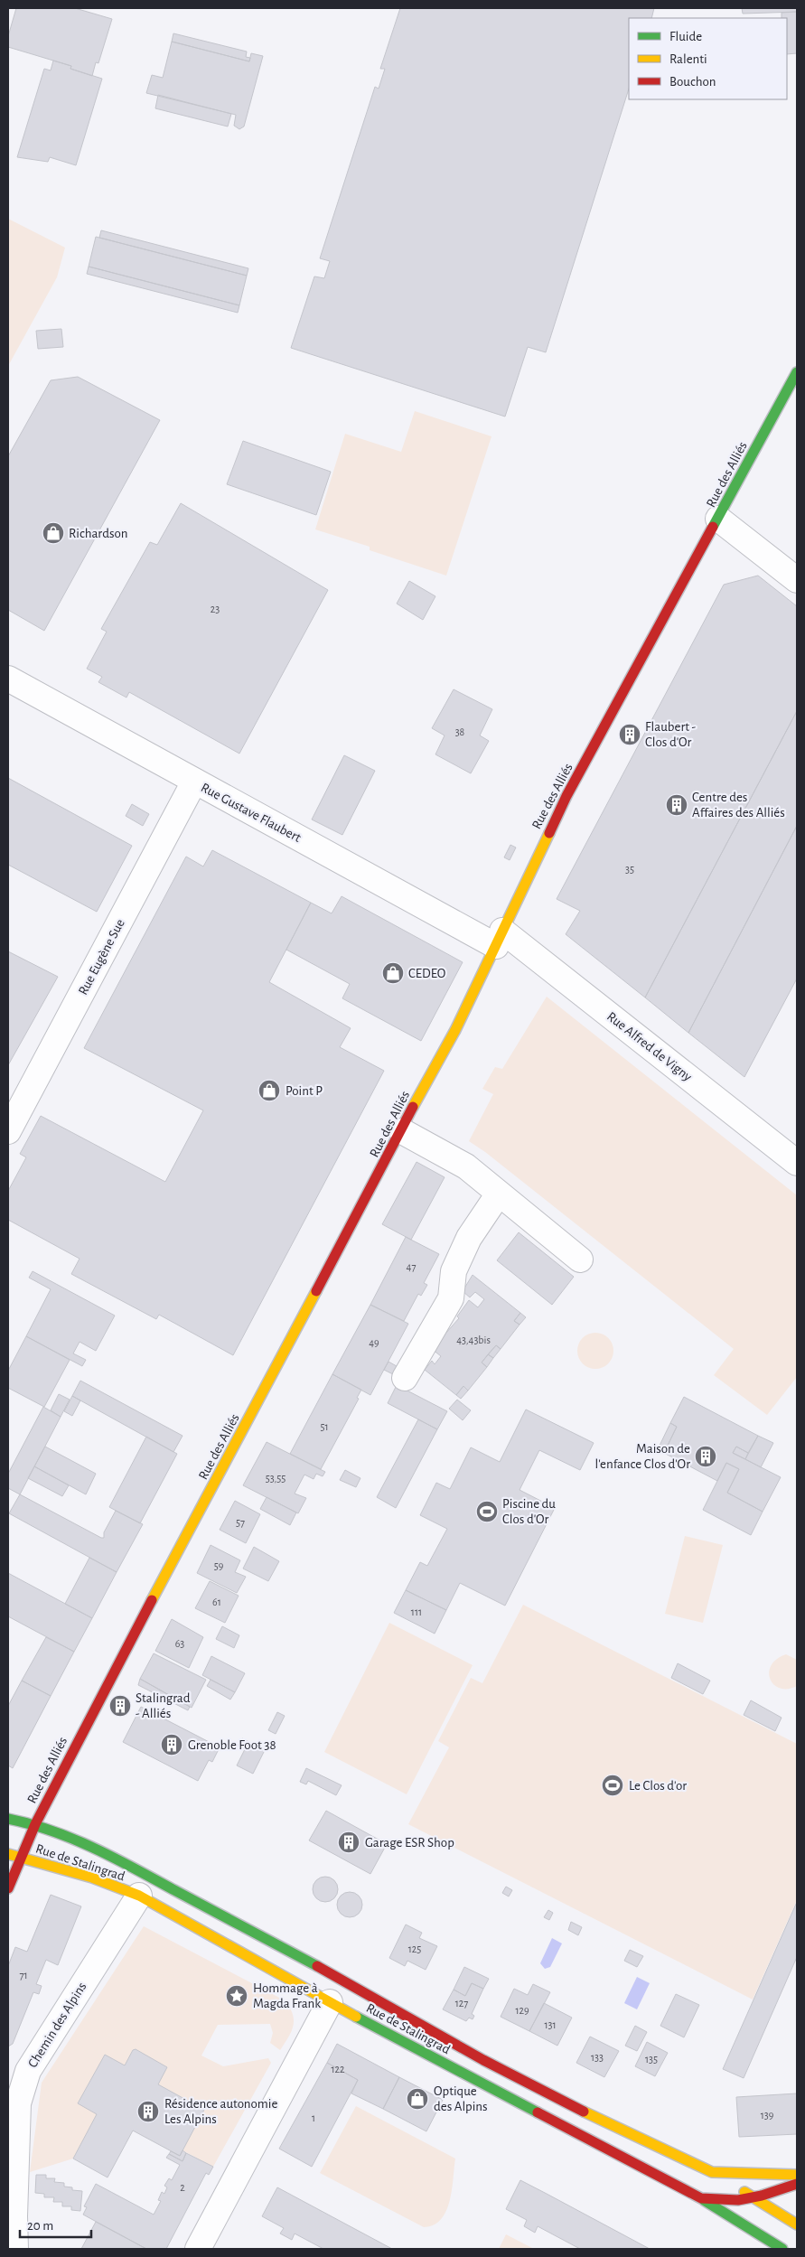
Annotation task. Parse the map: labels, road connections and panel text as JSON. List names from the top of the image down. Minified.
{"streets":{"street":["Rue des Alliés","Rue Gustave Flaubert","Rue Eugène Sue","Rue Alfred de Vigny","Rue de Stalingrad","Chemin des Alpins"]},"crossings":[["Rue des Alliés","Rue Gustave Flaubert"],["Rue des Alliés","Rue Alfred de Vigny"],["Rue des Alliés","Rue de Stalingrad"],["Rue Gustave Flaubert","Rue Eugène Sue"],["Rue Gustave Flaubert","Rue Alfred de Vigny"],["Rue de Stalingrad","Chemin des Alpins"]],"places":{"shop":["Richardson","CEDEO","Point P","Optique des Alpins"],"building":["Flaubert - Clos d'Or","Centre des Affaires des Alliés","Maison de l'enfance Clos d'Or","Stalingrad - Alliés","Grenoble Foot 38","Garage ESR Shop","Résidence autonomie Les Alpins"],"sports":["Piscine du Clos d'Or","Le Clos d'or"],"place":["Hommage à Magda Frank"]},"house_numbers":["23","38","35","47","43,43bis","49","51","53,55","57","59","61","111","63","125","71","127","129","131","133","135","122","139","1","2"],"legend":["Fluide","Ralenti","Bouchon"],"scale_bar":"20 m"}
